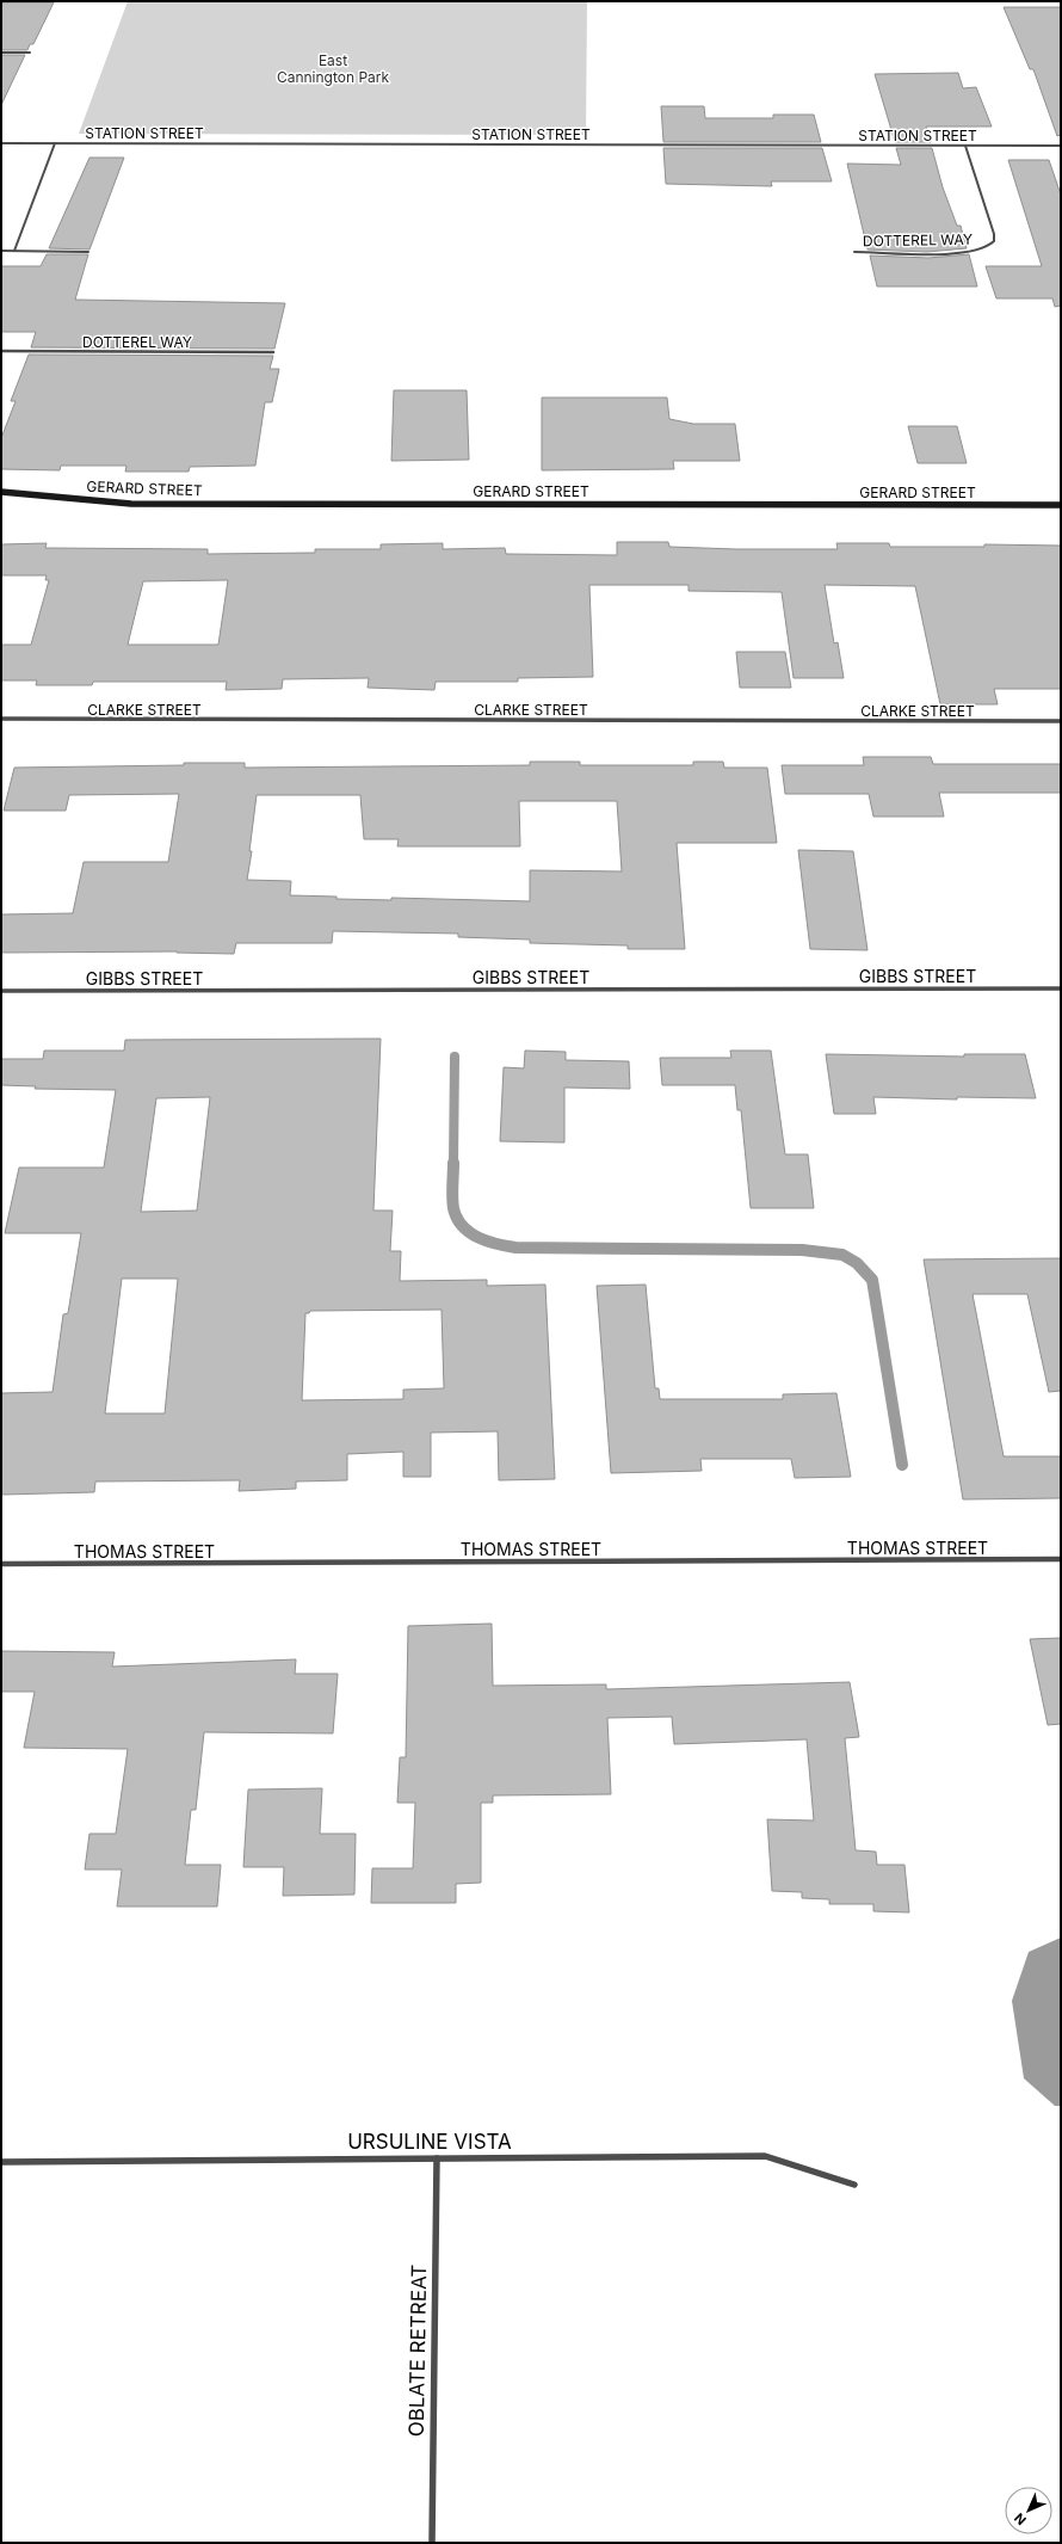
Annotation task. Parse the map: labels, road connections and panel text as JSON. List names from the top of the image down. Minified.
{"streets":{"street":["STATION STREET","DOTTEREL WAY","GERARD STREET","CLARKE STREET","GIBBS STREET","THOMAS STREET","URSULINE VISTA","OBLATE RETREAT"]},"crossings":[["STATION STREET","DOTTEREL WAY"],["URSULINE VISTA","OBLATE RETREAT"]],"parks":["East Cannington Park"],"north":"bottom left"}
